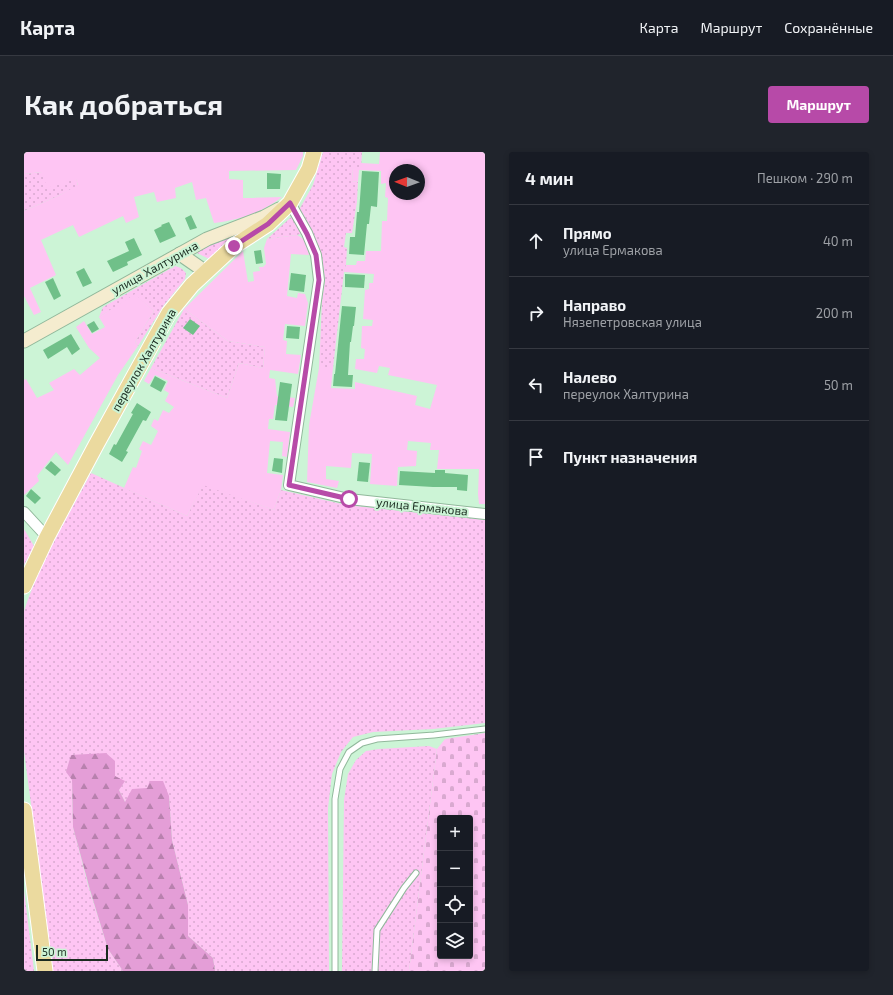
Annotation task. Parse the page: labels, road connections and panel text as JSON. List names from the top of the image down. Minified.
{"streets":{"main road":["переулок Халтурина"],"street":["улица Халтурина","улица Ермакова"]},"crossings":[["улица Халтурина","переулок Халтурина"],["улица Халтурина","улица Ермакова"],["переулок Халтурина","улица Ермакова"]],"scale_bar":"50 m","north":"left","page":{"header":"Карта","nav":["Карта","Маршрут","Сохранённые"],"buttons":"Маршрут","title":"Как добраться","heading":["4 мин","Пешком · 290 m"],"list":[["Прямо","улица Ермакова","40 m"],["Направо","Нязепетровская улица","200 m"],["Налево","переулок Халтурина","50 m"],"Пункт назначения"],"map_buttons":["+","−"],"scale":"50 m"}}
